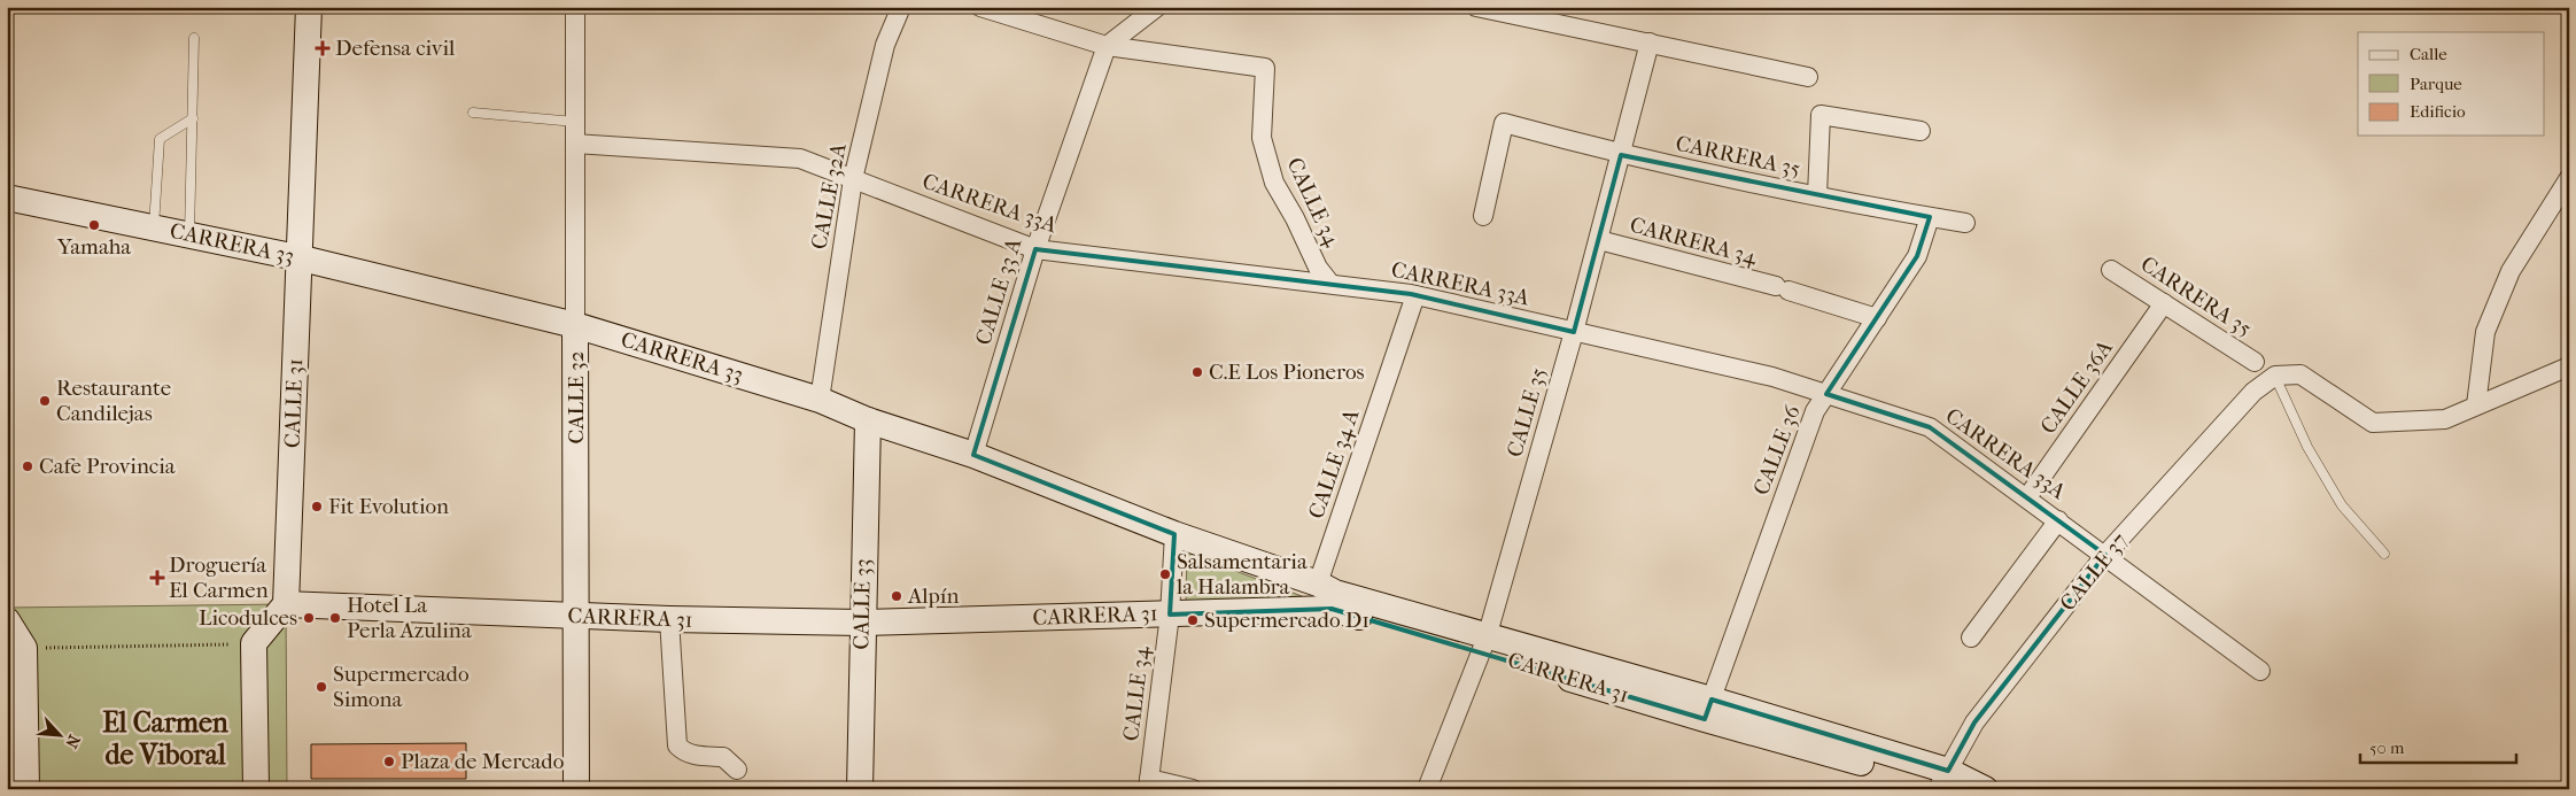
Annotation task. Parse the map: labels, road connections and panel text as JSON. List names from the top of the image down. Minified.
{"streets":{"main road":["CARRERA 33","CALLE 32","CALLE 31","CALLE 33","CARRERA 31"],"street":["CARRERA 35","CALLE 32A","CALLE 34","CARRERA 33A","CARRERA 34","CALLE 33 A","CALLE 36A","CALLE 35","CALLE 36","CALLE 34 A","CALLE 37"]},"crossings":[["CARRERA 35","CALLE 36A"],["CARRERA 35","CALLE 35"],["CARRERA 35","CALLE 36"],["CALLE 32A","CARRERA 33A"],["CALLE 32A","CARRERA 33"],["CALLE 34","CARRERA 33A"],["CALLE 34","CARRERA 33"],["CALLE 34","CALLE 33 A"],["CALLE 34","CARRERA 31"],["CARRERA 33A","CALLE 33 A"],["CARRERA 33A","CALLE 36A"],["CARRERA 33A","CALLE 32"],["CARRERA 33A","CALLE 35"],["CARRERA 33A","CALLE 36"],["CARRERA 33A","CALLE 34 A"],["CARRERA 33A","CALLE 37"],["CARRERA 34","CALLE 35"],["CARRERA 34","CALLE 36"],["CARRERA 33","CALLE 33 A"],["CARRERA 33","CALLE 32"],["CARRERA 33","CALLE 31"],["CARRERA 33","CALLE 34 A"],["CARRERA 33","CALLE 33"],["CARRERA 33","CARRERA 31"],["CALLE 32","CARRERA 31"],["CALLE 31","CARRERA 31"],["CALLE 35","CARRERA 31"],["CALLE 36","CARRERA 31"],["CALLE 34 A","CARRERA 31"],["CALLE 37","CARRERA 31"],["CALLE 33","CARRERA 31"]],"districts":["El Carmen de Viboral"],"places":{"health":["Defensa civil","Droguería El Carmen"],"other":["Yamaha","C.E Los Pioneros","Restaurante Candilejas","Cafe Provincia","Fit Evolution","Salsamentaria la Halambra","Alpín","Licodulces","Hotel La Perla Azulina","Supermercado D1","Supermercado Simona","Plaza de Mercado"]},"legend":["Calle","Parque","Edificio"],"scale_bar":"50 m","north":"bottom right"}
